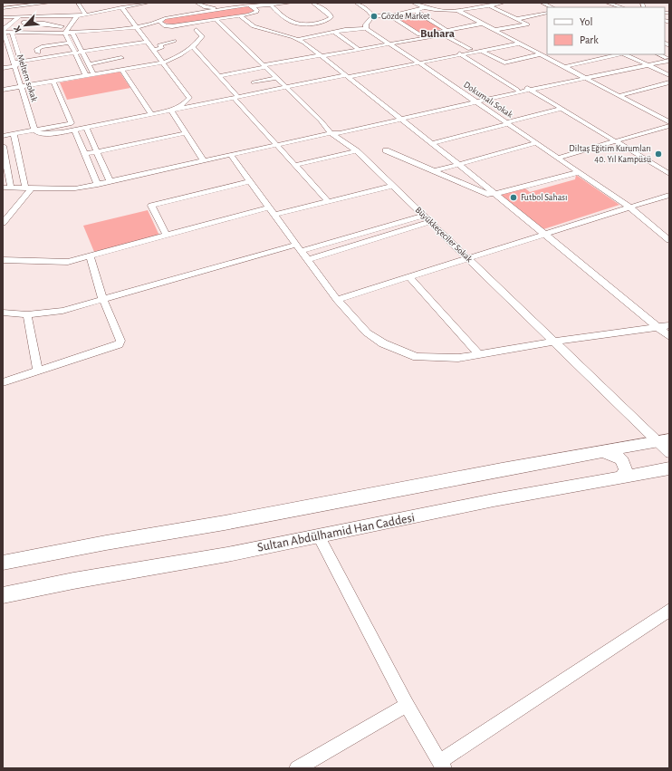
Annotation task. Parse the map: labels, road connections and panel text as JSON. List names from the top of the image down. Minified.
{"streets":{"main road":["Sultan Abdülhamid Han Caddesi"],"street":["Meltem sokak","Dokumalı Sokak","Büyükkeçeciler Sokak"]},"districts":["Buhara"],"places":["Gözde Market","Diltaş Eğitim Kurumları 40. Yıl Kampüsü","Futbol Sahası"],"legend":["Yol","Park"],"north":"bottom left"}
